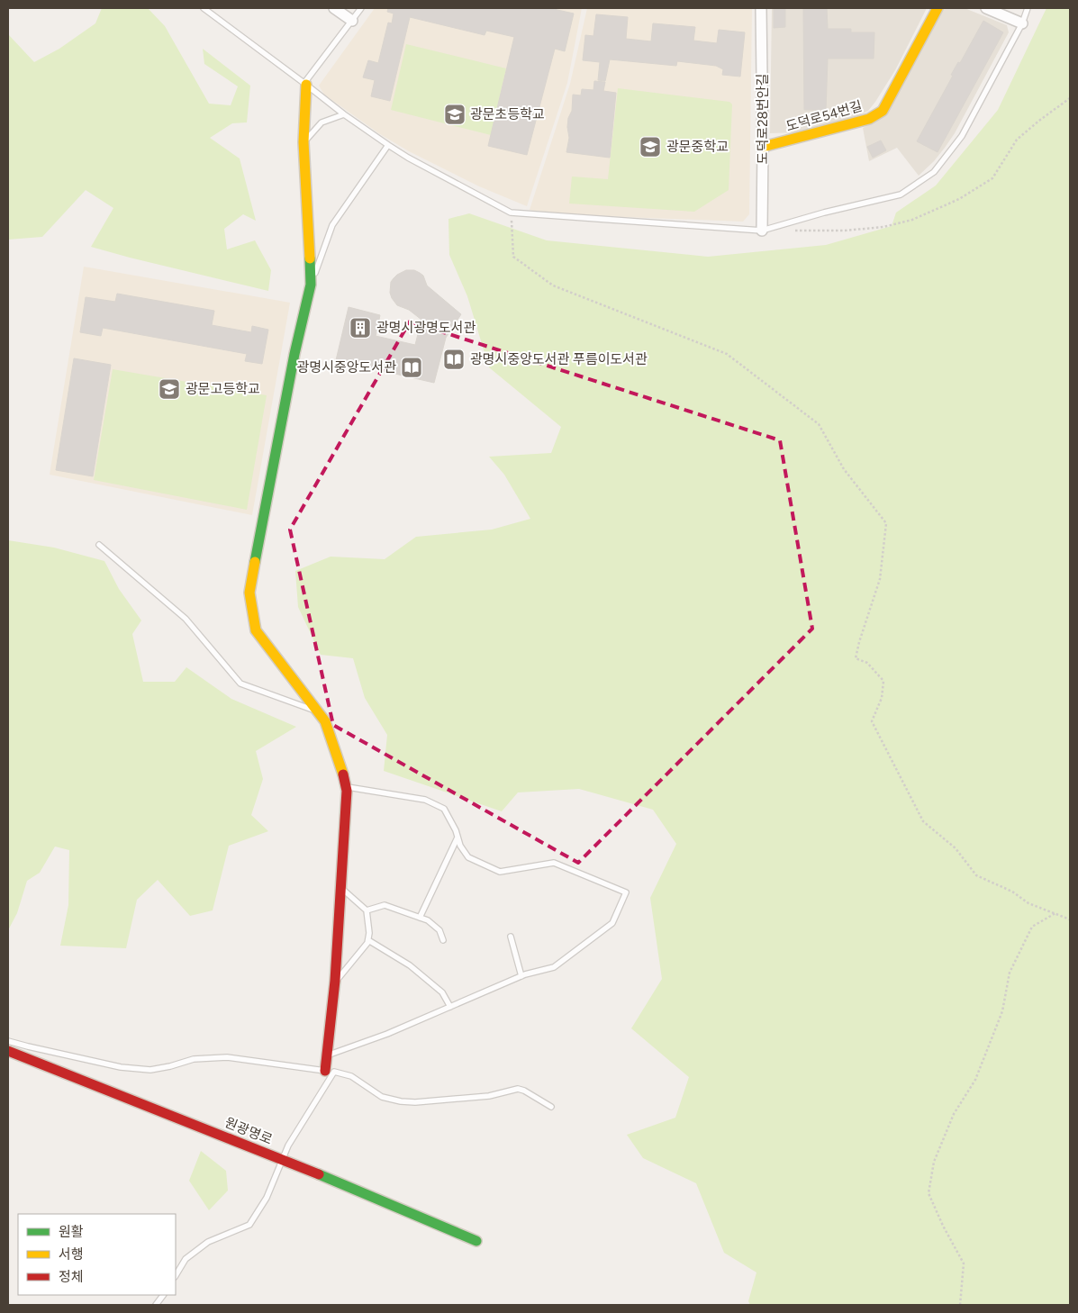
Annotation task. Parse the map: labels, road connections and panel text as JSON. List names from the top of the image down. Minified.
{"streets":{"street":["도덕로54번길","도덕로28번안길","원광명로"]},"crossings":[["도덕로54번길","도덕로28번안길"]],"places":{"school or university":["광문초등학교","광문중학교","광문고등학교"],"building":["광명시광명도서관"],"library":["광명시중앙도서관 푸름이도서관","광명시중앙도서관"]},"legend":["원활","서행","정체"]}
